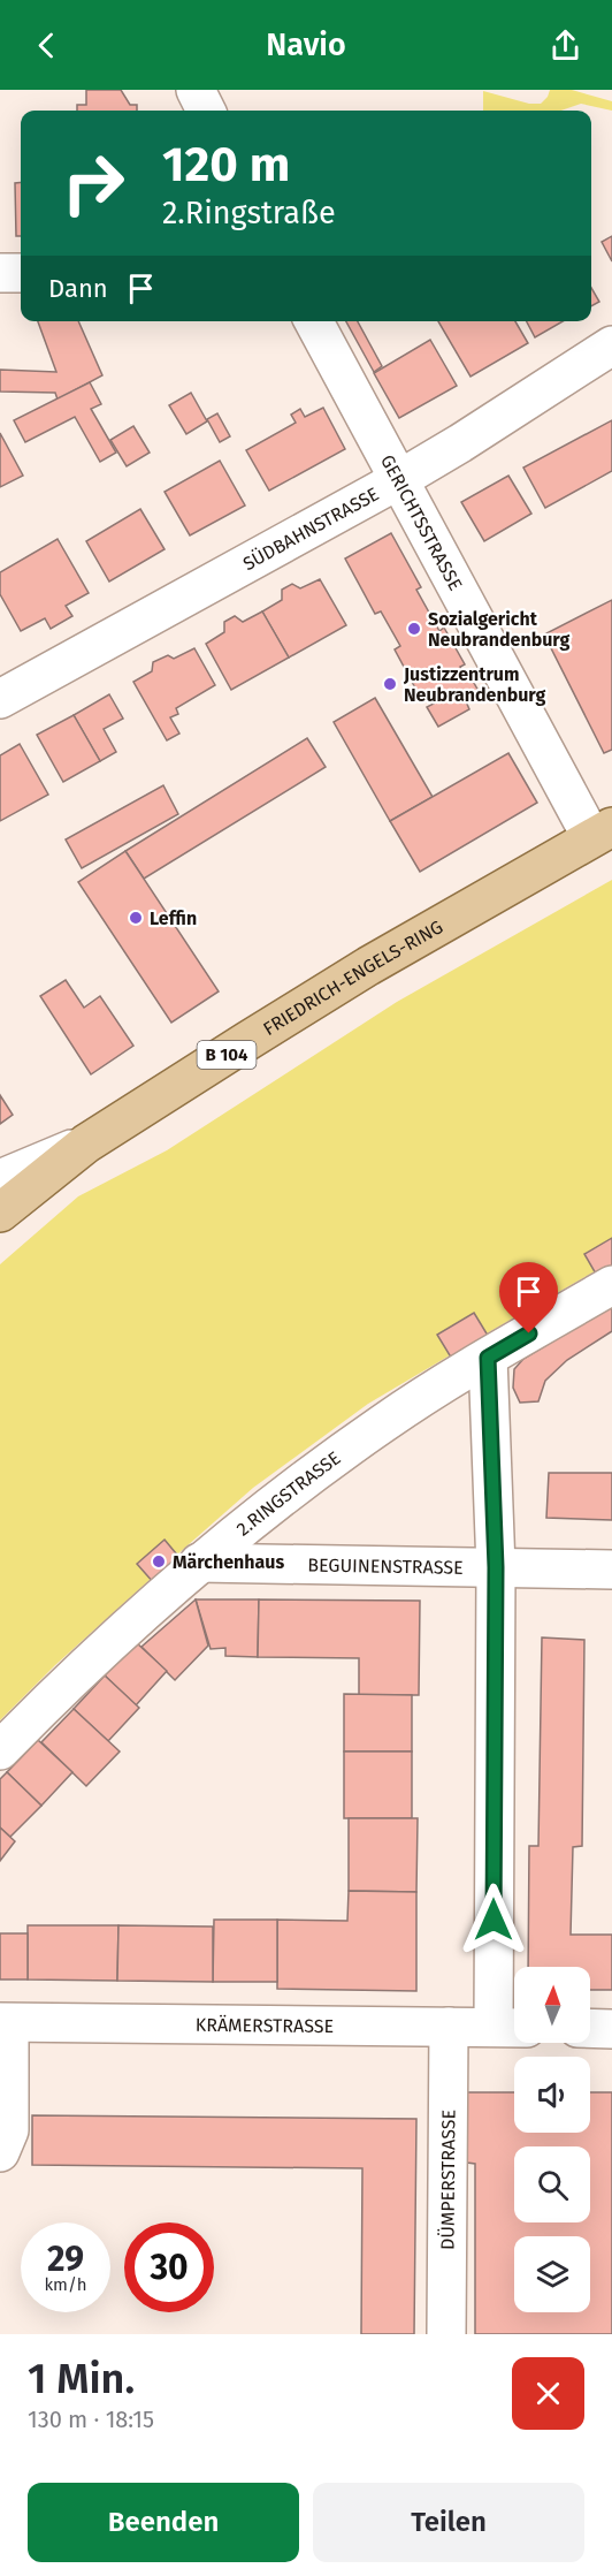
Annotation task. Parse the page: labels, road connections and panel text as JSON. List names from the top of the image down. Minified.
{"streets":{"main road":["FRIEDRICH-ENGELS-RING","B 104"],"street":["GERICHTSSTRASSE","SÜDBAHNSTRASSE","2.RINGSTRASSE","BEGUINENSTRASSE","KRÄMERSTRASSE","DÜMPERSTRASSE"]},"crossings":[["GERICHTSSTRASSE","SÜDBAHNSTRASSE"],["GERICHTSSTRASSE","FRIEDRICH-ENGELS-RING"],["FRIEDRICH-ENGELS-RING","B 104"],["2.RINGSTRASSE","BEGUINENSTRASSE"],["KRÄMERSTRASSE","DÜMPERSTRASSE"]],"places":["Sozialgericht Neubrandenburg","Justizzentrum Neubrandenburg","Leffin","Märchenhaus"],"north":"top","page":{"header":"Navio","turn":["120 m","2.Ringstraße"],"then":"Dann","speed":"29 km/h","limit":"30","heading":["1 Min.","130 m · 18:15"],"buttons":["Beenden","Teilen"]}}
